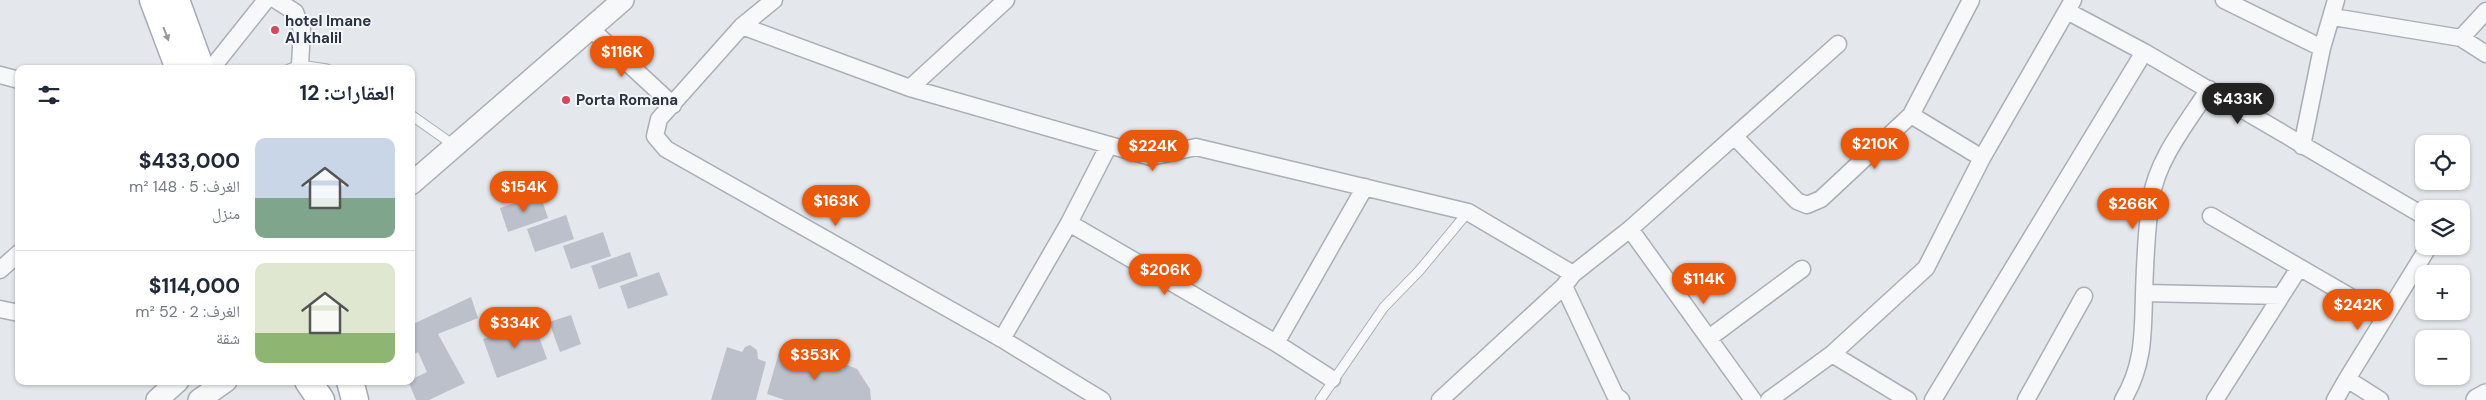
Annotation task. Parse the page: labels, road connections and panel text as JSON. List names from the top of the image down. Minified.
{"places":["hotel Imane Al khalil","Porta Romana"],"page":{"price":["$116K","$433K","$210K","$224K","$154K","$163K","$266K","$206K","$114K","$242K","$334K","$353K"],"heading":"العقارات: 12","list":[{"name":"$433,000","note":"الغرف: 5 · 148 m² · منزل"},{"name":"$114,000","note":"الغرف: 2 · 52 m² · شقة"}],"map_buttons":["+","−"]}}
